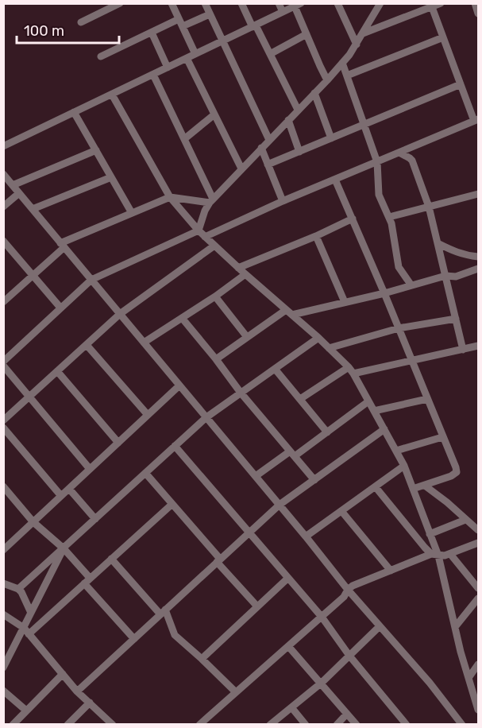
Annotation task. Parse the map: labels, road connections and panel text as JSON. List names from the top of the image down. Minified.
{"scale_bar":"100 m"}
